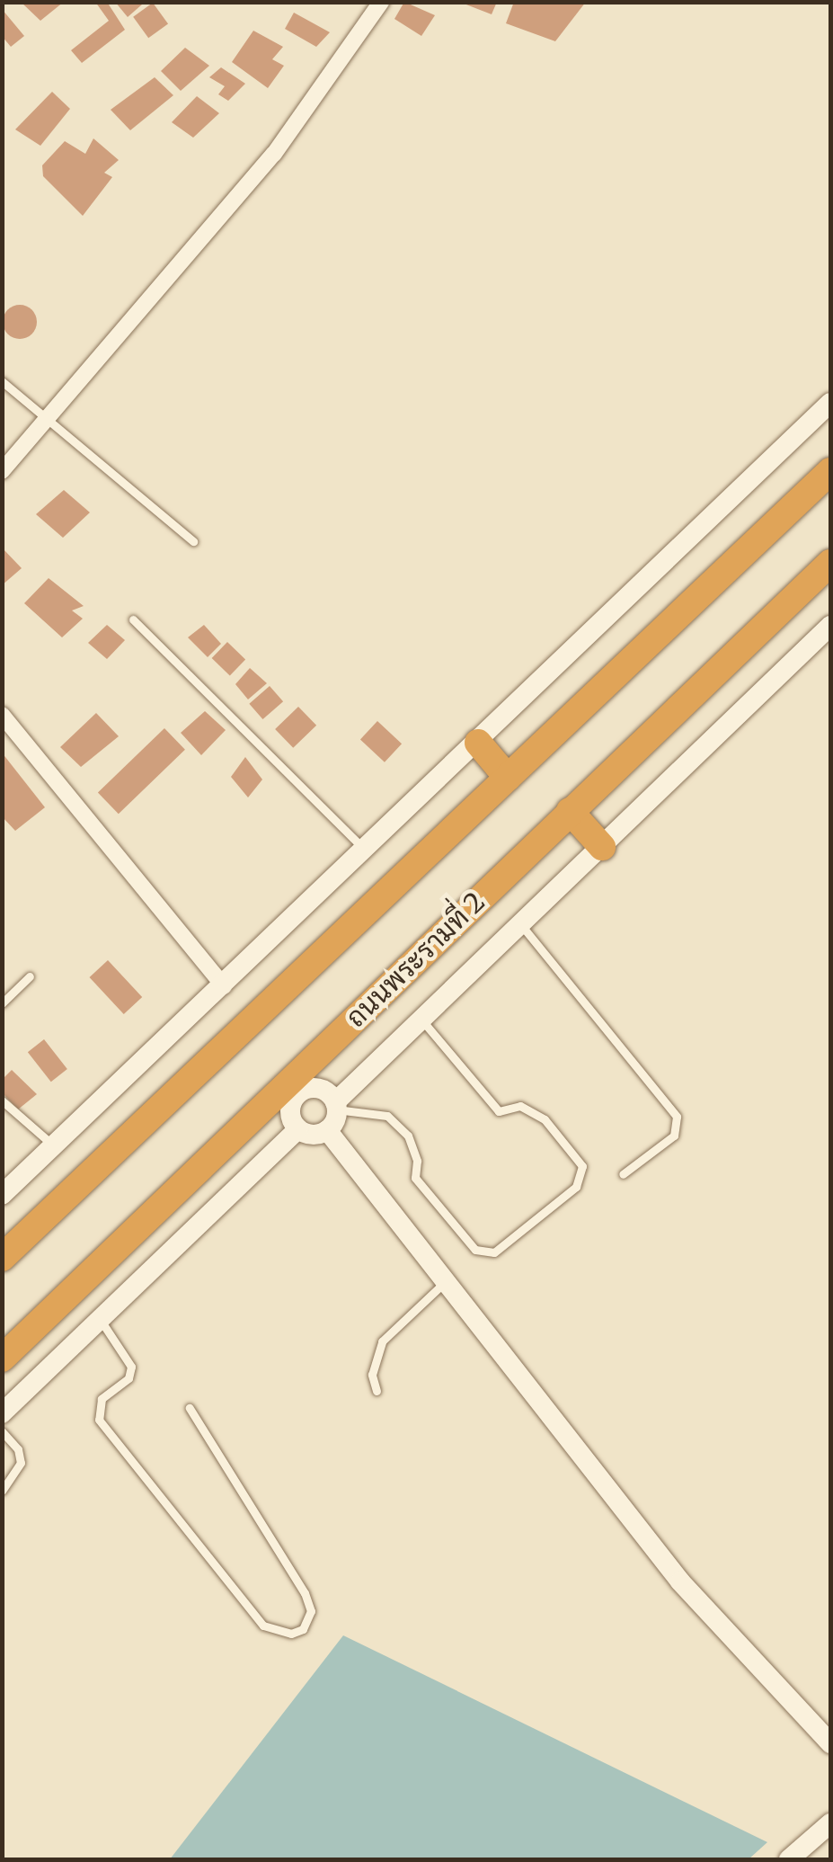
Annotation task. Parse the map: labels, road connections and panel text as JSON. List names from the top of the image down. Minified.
{"streets":{"highway":["ถนนพระรามที่ 2"]}}
